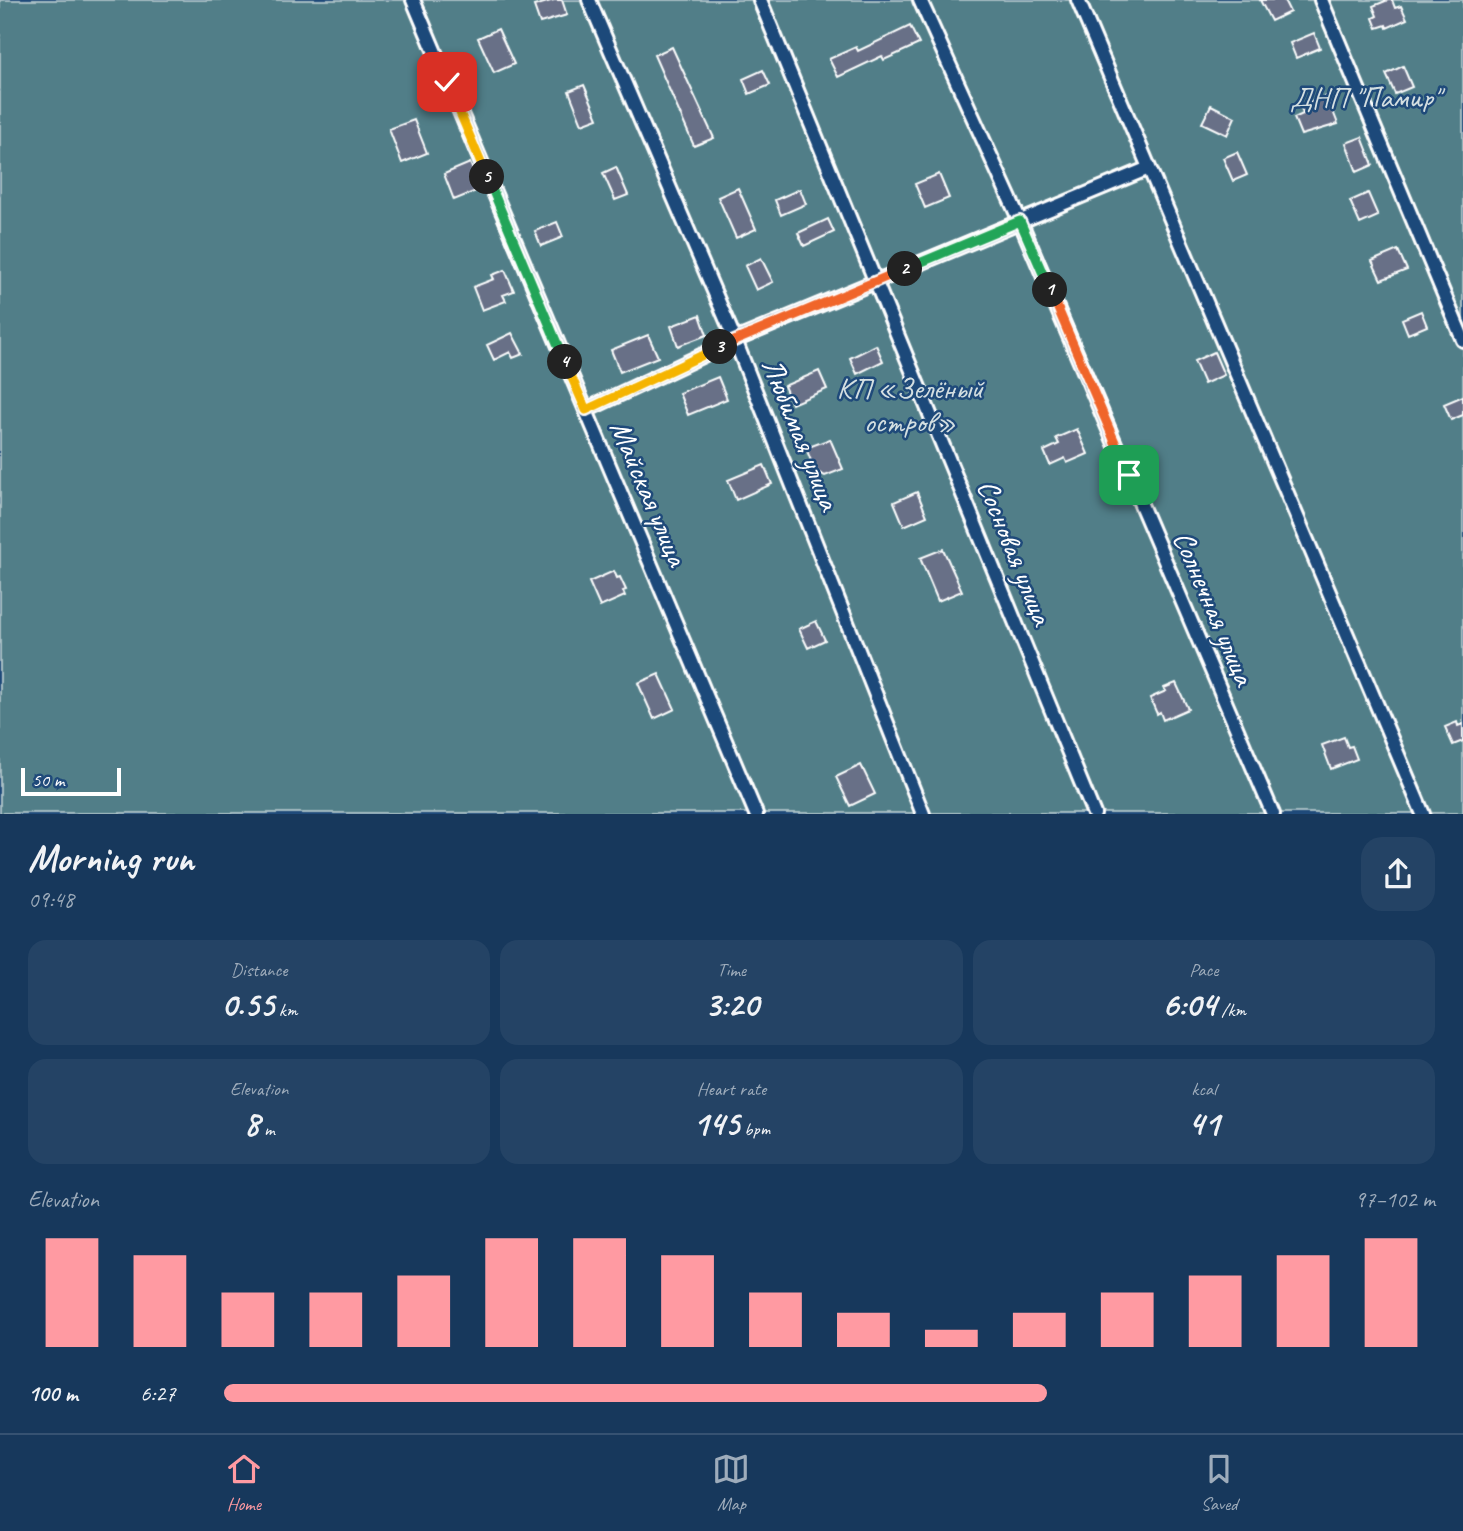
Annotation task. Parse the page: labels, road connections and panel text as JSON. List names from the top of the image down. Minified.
{"streets":{"street":["Любимая улица","Майская улица","Сосновая улица","Солнечная улица"]},"parks":["ДНП \"Памир\"","КП «Зелёный остров»"],"scale_bar":"50 m","page":{"pins":["5","2","1","3","4"],"scale":"50 m","heading":["Morning run","09:48"],"stats":[["Distance","0.55 km"],["Time","3:20"],["Pace","6:04 /km"],["Elevation","8 m"],["Heart rate","145 bpm"],["kcal","41"]],"chart":["Elevation","97–102 m"],"list":[{"name":"100 m","note":"6:27"}],"tabs":["Home","Map","Saved"]}}
